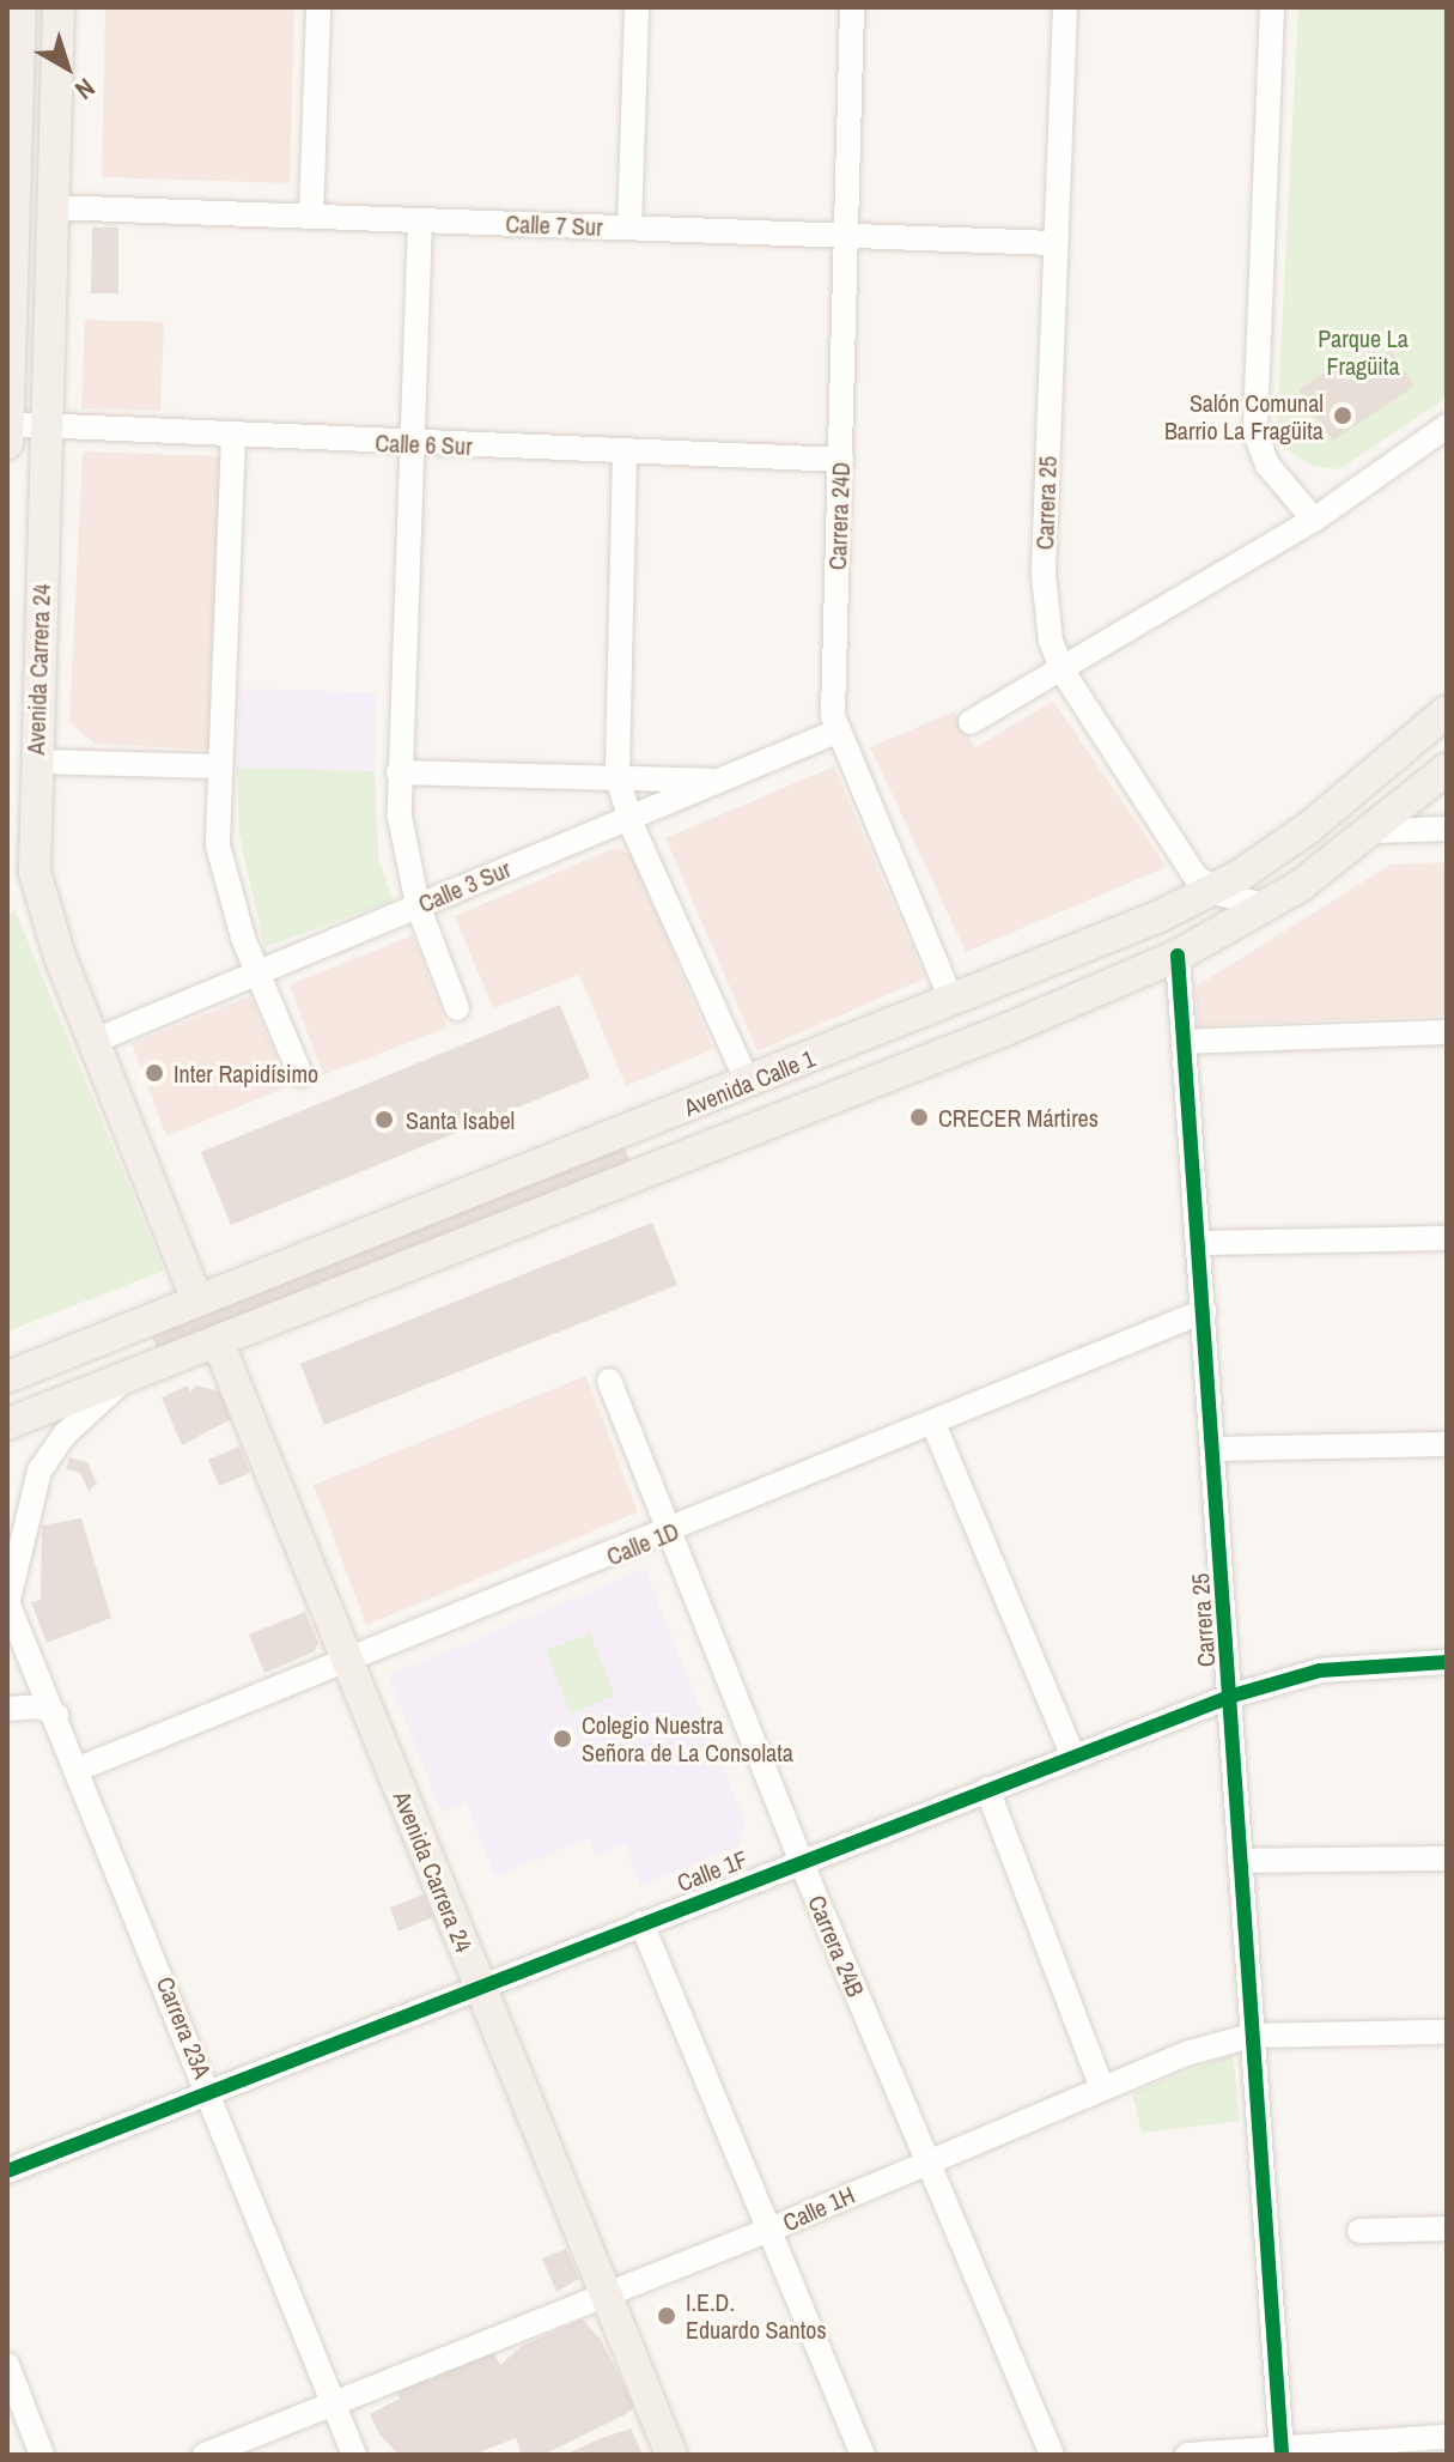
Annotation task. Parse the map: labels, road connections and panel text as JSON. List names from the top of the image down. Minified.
{"streets":{"main road":["Avenida Carrera 24","Avenida Calle 1"],"street":["Calle 7 Sur","Calle 6 Sur","Carrera 25","Carrera 24D","Calle 3 Sur","Calle 1D","Calle 1F","Carrera 24B","Carrera 23A","Calle 1H"]},"crossings":[["Calle 7 Sur","Carrera 25"],["Calle 7 Sur","Carrera 24D"],["Calle 7 Sur","Avenida Carrera 24"],["Calle 6 Sur","Carrera 24D"],["Calle 6 Sur","Avenida Carrera 24"],["Carrera 25","Avenida Calle 1"],["Carrera 25","Calle 1D"],["Carrera 25","Calle 1F"],["Carrera 25","Calle 1H"],["Carrera 24D","Calle 3 Sur"],["Carrera 24D","Avenida Calle 1"],["Avenida Carrera 24","Calle 3 Sur"],["Avenida Carrera 24","Avenida Calle 1"],["Avenida Carrera 24","Calle 1D"],["Avenida Carrera 24","Calle 1F"],["Avenida Carrera 24","Calle 1H"],["Calle 1D","Carrera 24B"],["Calle 1D","Carrera 23A"],["Calle 1F","Carrera 24B"],["Calle 1F","Carrera 23A"],["Carrera 24B","Calle 1H"],["Carrera 23A","Calle 1H"]],"parks":["Parque La Fragüita"],"places":["Salón Comunal Barrio La Fragüita","Inter Rapidísimo","CRECER Mártires","Santa Isabel","Colegio Nuestra Señora de La Consolata","I.E.D. Eduardo Santos"],"north":"bottom right"}
